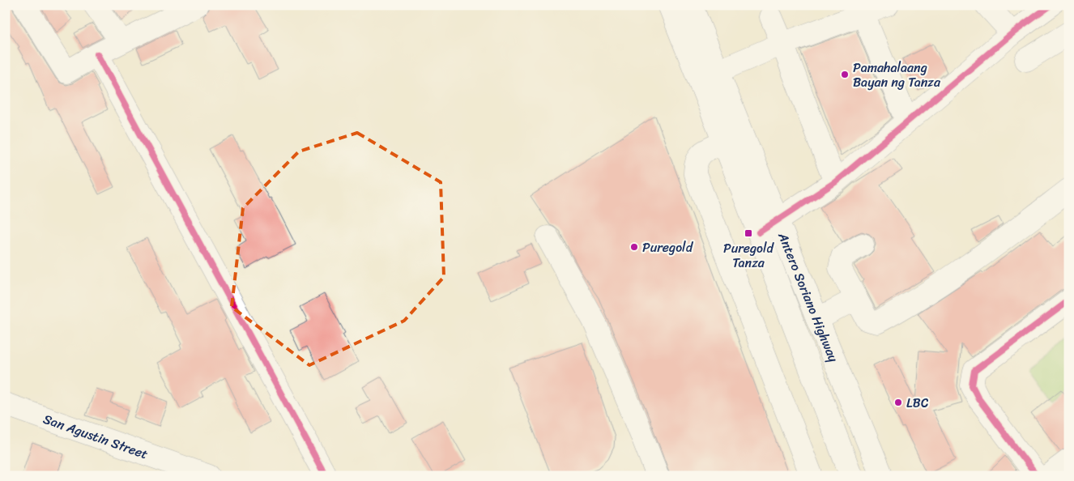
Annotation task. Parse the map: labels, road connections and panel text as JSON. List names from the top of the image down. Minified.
{"streets":{"street":["Antero Soriano Highway","San Agustin Street"]},"places":{"other":["Pamahalaang Bayan ng Tanza","Puregold","LBC"],"transit":["Puregold Tanza"]}}
